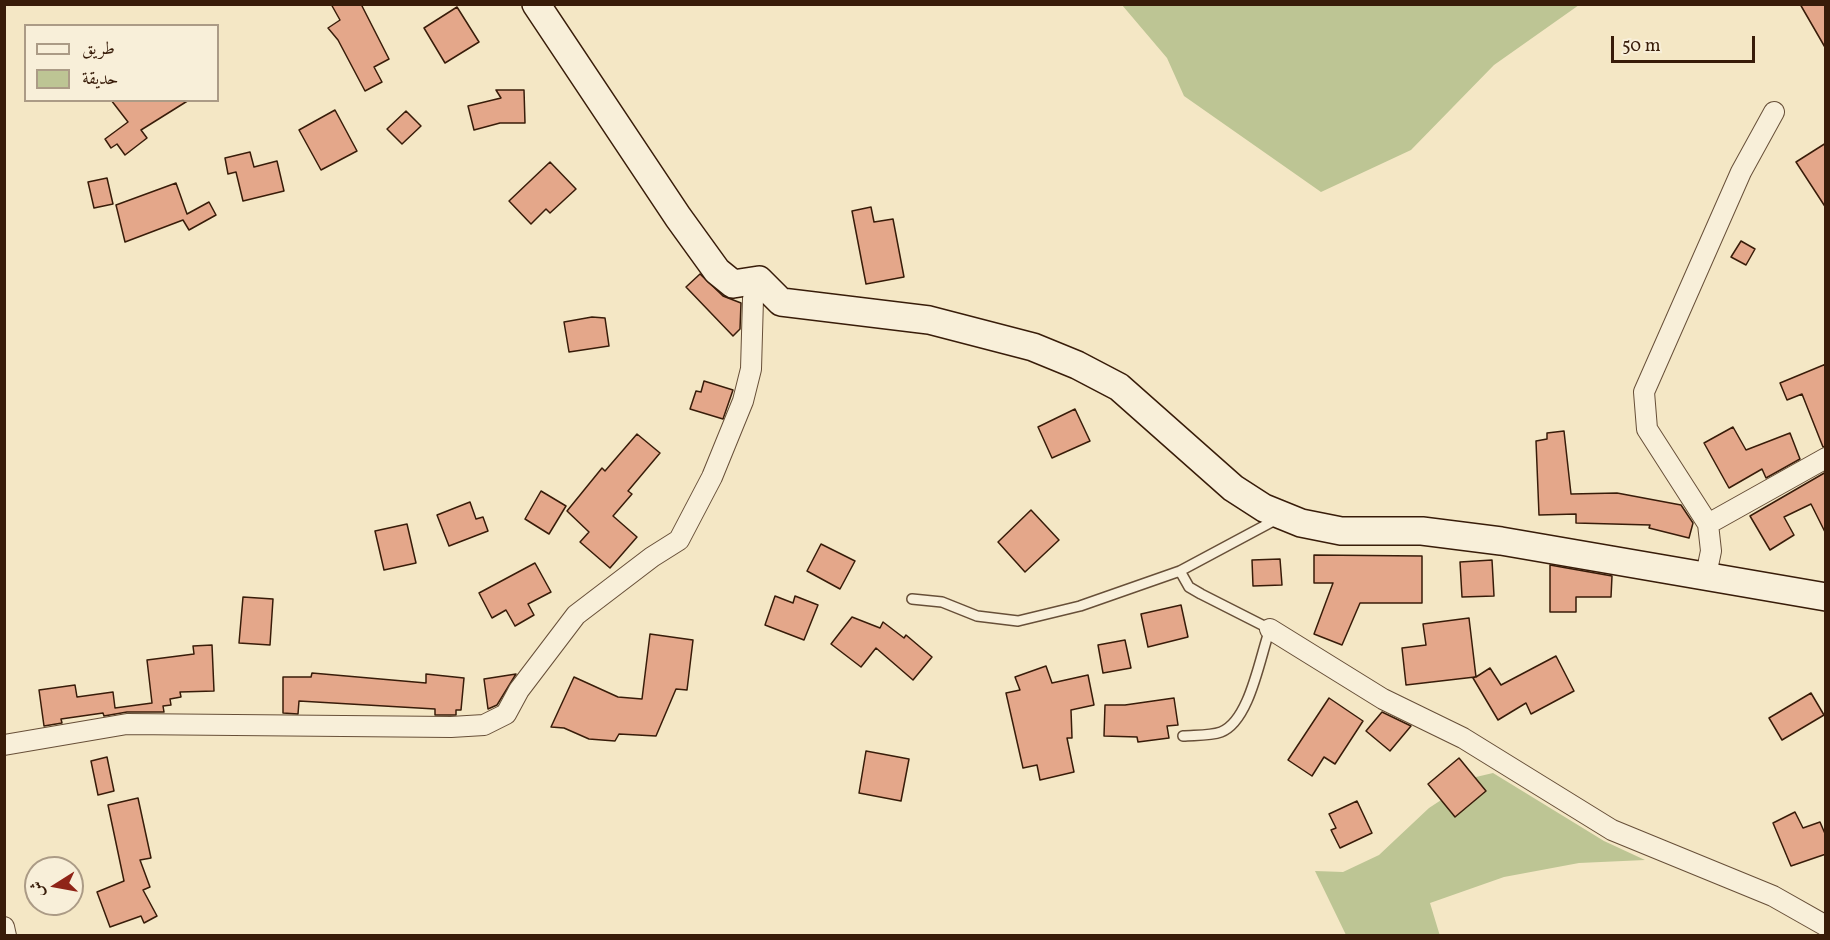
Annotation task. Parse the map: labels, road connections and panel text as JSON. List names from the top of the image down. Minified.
{"legend":["طريق","حديقة"],"scale_bar":"50 m","north":"left"}
